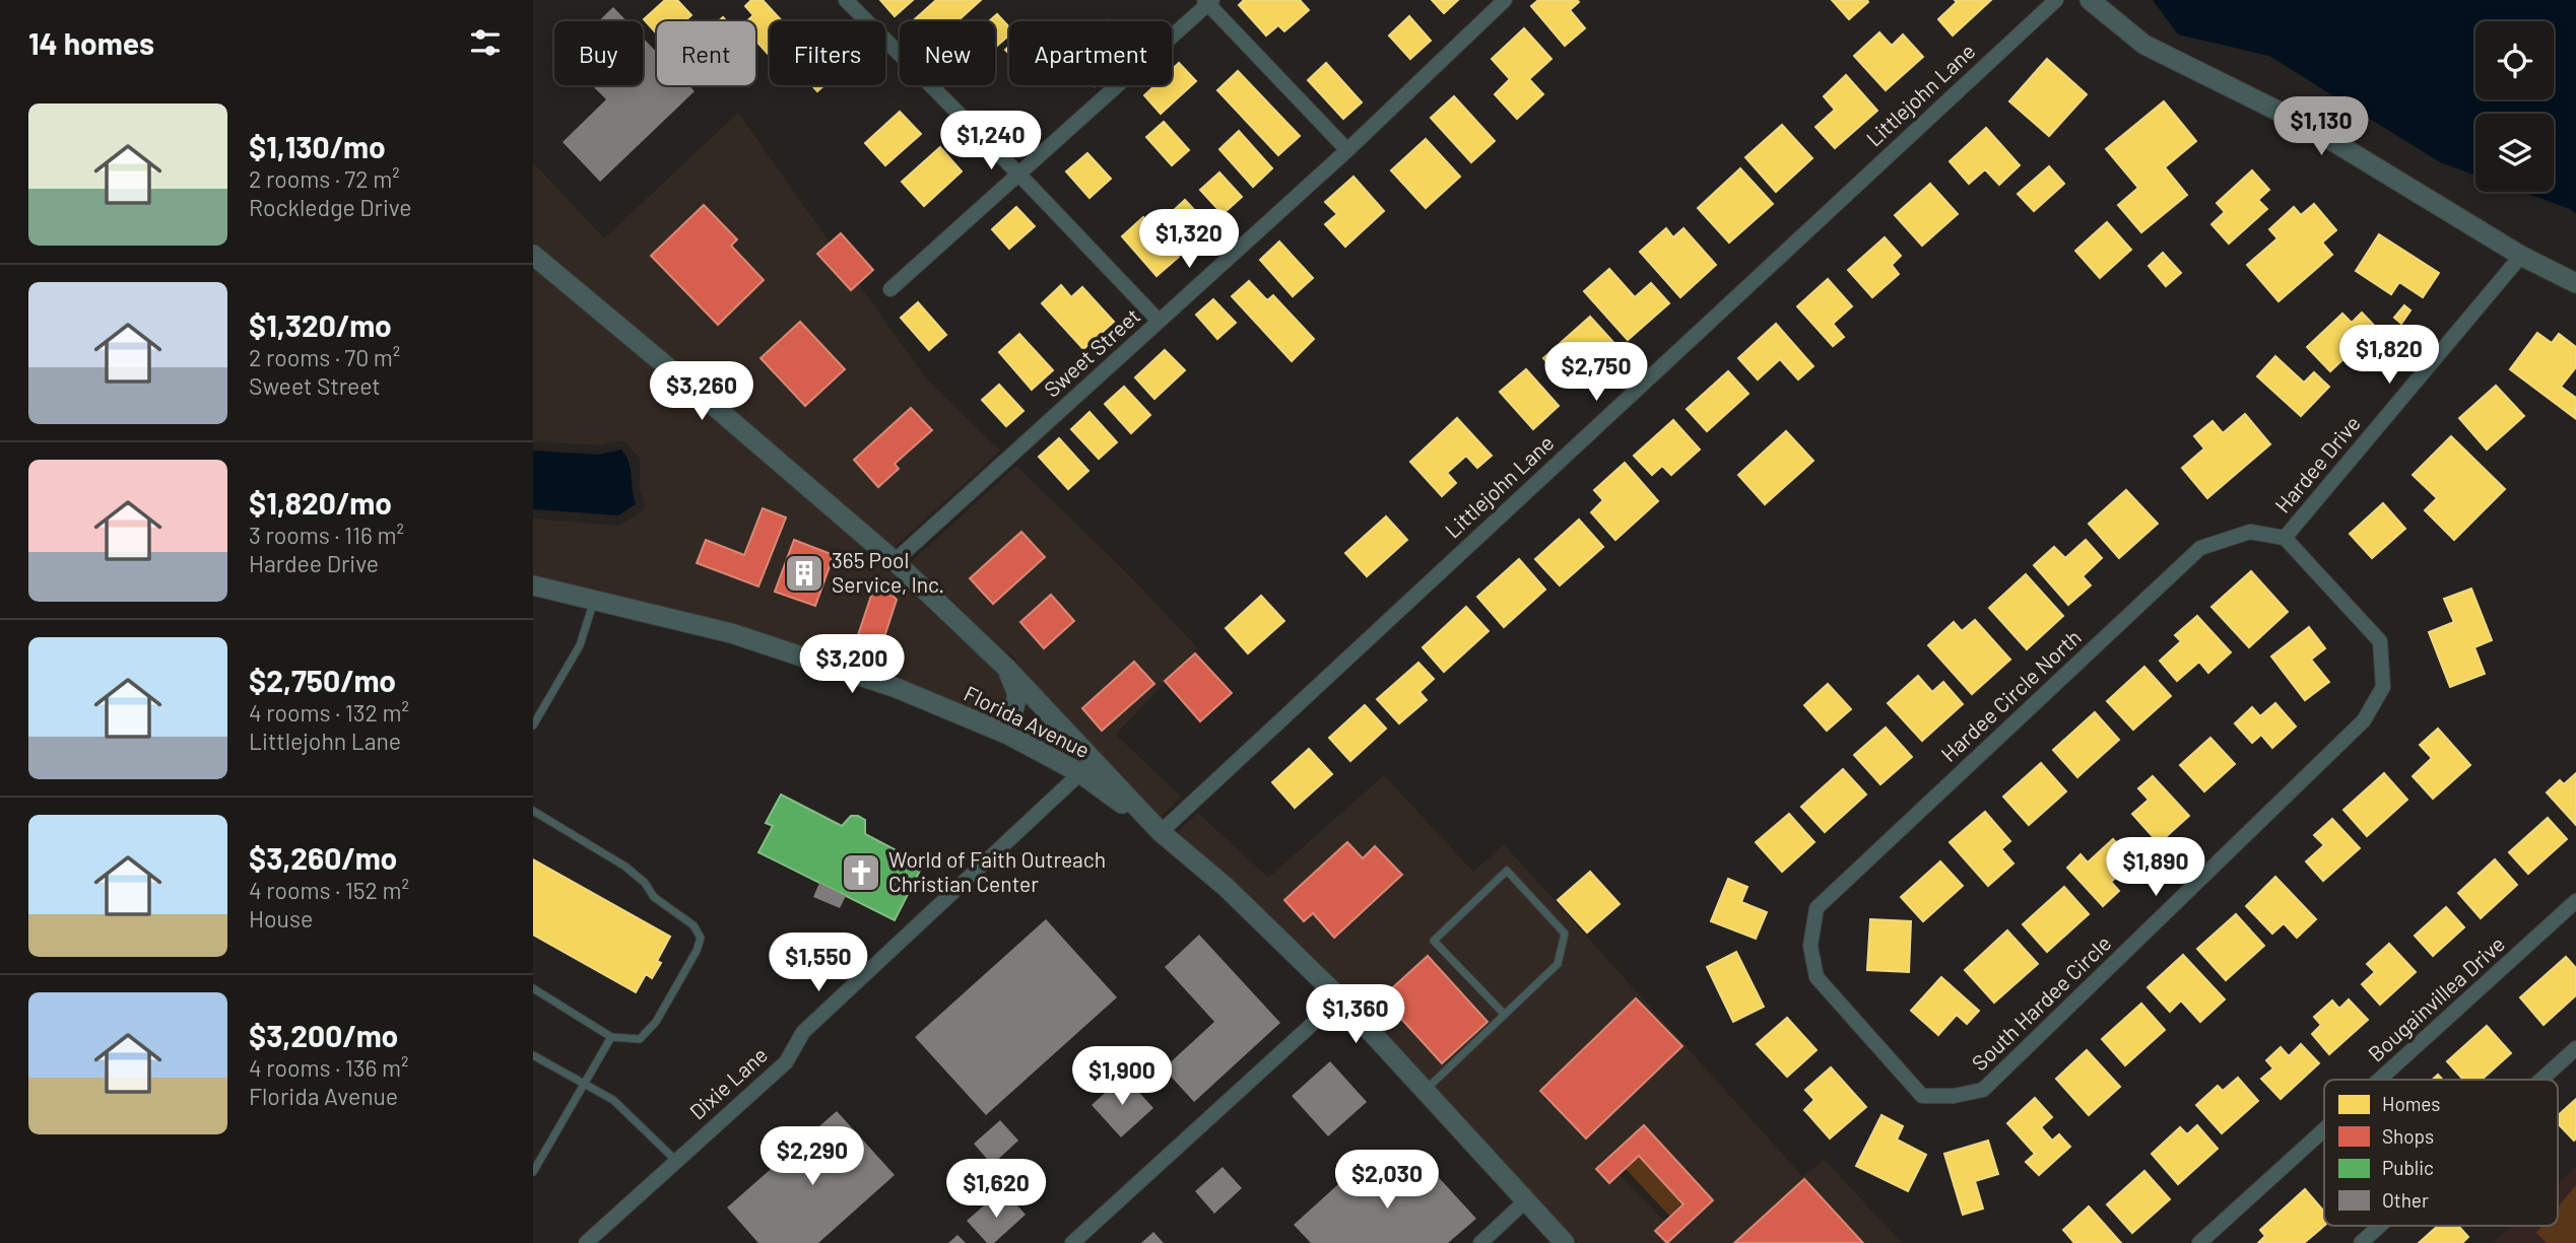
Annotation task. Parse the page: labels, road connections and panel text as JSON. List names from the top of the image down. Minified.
{"streets":{"street":["Littlejohn Lane","Sweet Street","Hardee Drive","Hardee Circle North","Florida Avenue","Bougainvillea Drive","South Hardee Circle","Dixie Lane"]},"crossings":[["Littlejohn Lane","Florida Avenue"],["Hardee Drive","Hardee Circle North"],["Hardee Drive","South Hardee Circle"],["Hardee Circle North","South Hardee Circle"],["Florida Avenue","Dixie Lane"]],"places":{"building":["365 Pool Service, Inc."],"church":["World of Faith Outreach Christian Center"]},"legend":["Homes","Shops","Public","Other"],"page":{"heading":"14 homes","chip":["Buy","Rent","Filters","New","Apartment"],"list":[{"name":"$1,130/mo","note":"2 rooms · 72 m² · Rockledge Drive"},{"name":"$1,320/mo","note":"2 rooms · 70 m² · Sweet Street"},{"name":"$1,820/mo","note":"3 rooms · 116 m² · Hardee Drive"},{"name":"$2,750/mo","note":"4 rooms · 132 m² · Littlejohn Lane"},{"name":"$3,260/mo","note":"4 rooms · 152 m² · House"},{"name":"$3,200/mo","note":"4 rooms · 136 m² · Florida Avenue"}],"price":["$1,130","$1,240","$1,320","$1,820","$2,750","$3,260","$3,200","$1,890","$1,550","$1,360","$1,900","$2,290","$2,030","$1,620"]}}
